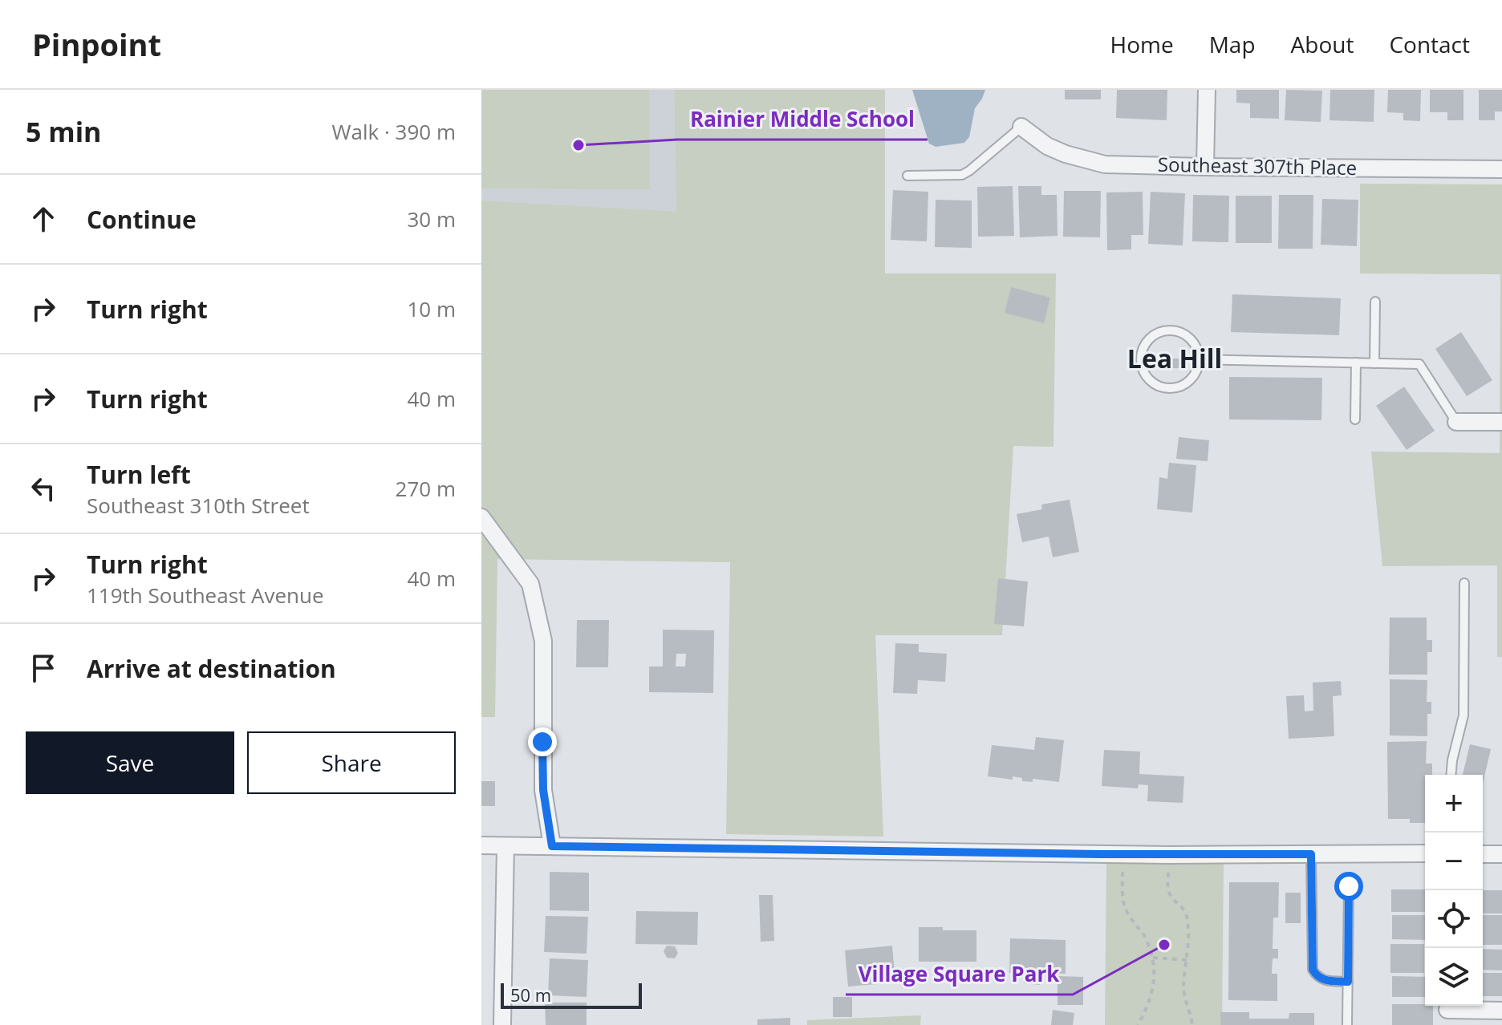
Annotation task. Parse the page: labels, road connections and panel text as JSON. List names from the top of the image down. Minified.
{"streets":{"street":["Southeast 307th Place"]},"districts":["Lea Hill"],"places":["Rainier Middle School","Village Square Park"],"scale_bar":"50 m","page":{"header":"Pinpoint","nav":["Home","Map","About","Contact"],"heading":["5 min","Walk · 390 m"],"list":[["Continue","30 m"],["Turn right","10 m"],["Turn right","40 m"],["Turn left","Southeast 310th Street","270 m"],["Turn right","119th Southeast Avenue","40 m"],"Arrive at destination"],"buttons":["Save","Share"],"map_buttons":["+","−"],"scale":"50 m"}}
